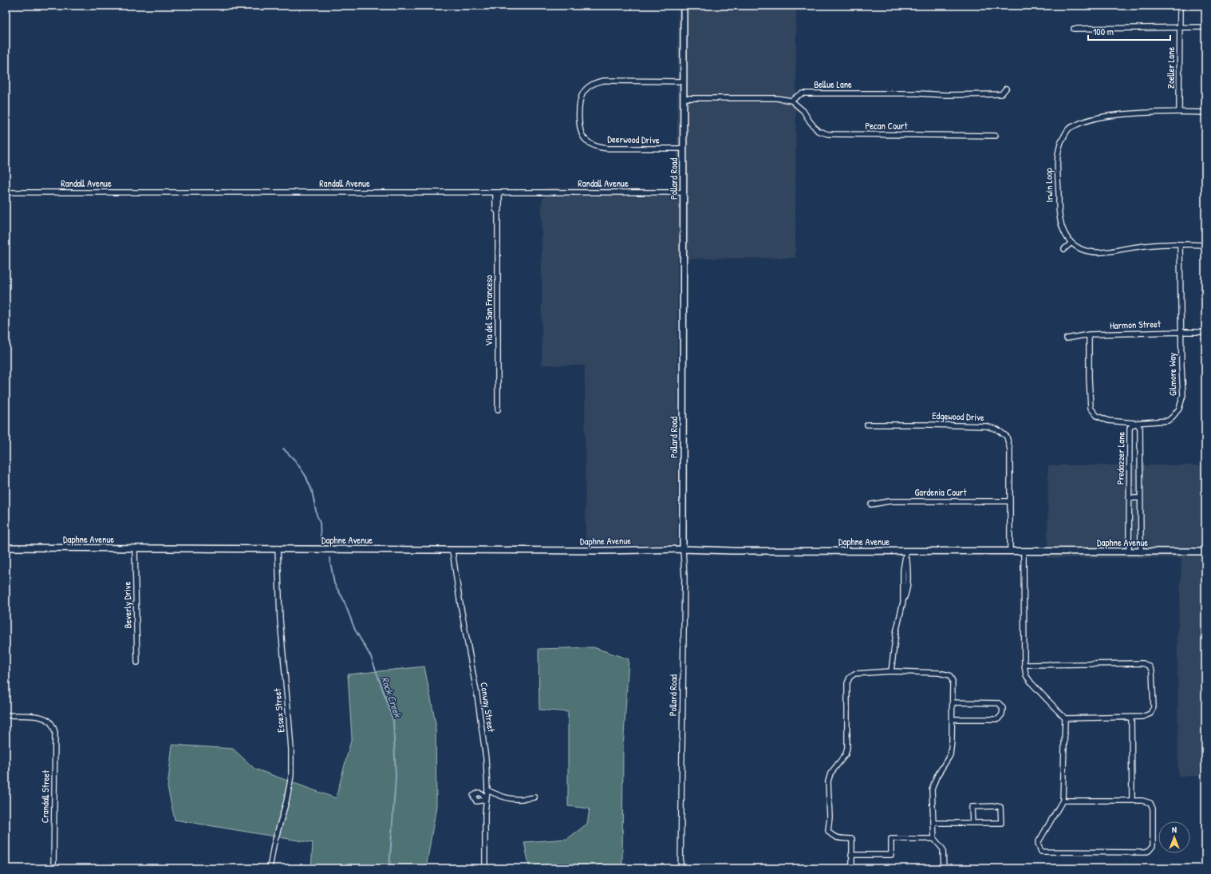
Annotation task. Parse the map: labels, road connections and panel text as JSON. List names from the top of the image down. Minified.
{"streets":{"street":["Zoeller Lane","Bellue Lane","Pecan Court","Deerwood Drive","Pollard Road","Randall Avenue","Irwin Loop","Via del San Franceso","Harmon Street","Gilmore Way","Edgewood Drive","Predazzer Lane","Gardenia Court","Daphne Avenue","Beverly Drive","Conway Street","Essex Street","Crandall Street"]},"crossings":[["Zoeller Lane","Irwin Loop"],["Bellue Lane","Pecan Court"],["Deerwood Drive","Pollard Road"],["Pollard Road","Randall Avenue"],["Pollard Road","Daphne Avenue"],["Randall Avenue","Via del San Franceso"],["Irwin Loop","Gilmore Way"],["Harmon Street","Gilmore Way"],["Gilmore Way","Predazzer Lane"],["Edgewood Drive","Gardenia Court"],["Edgewood Drive","Daphne Avenue"],["Predazzer Lane","Daphne Avenue"],["Daphne Avenue","Beverly Drive"],["Daphne Avenue","Conway Street"],["Daphne Avenue","Essex Street"]],"water":["Rock Creek"],"scale_bar":"100 m","north":"top"}
